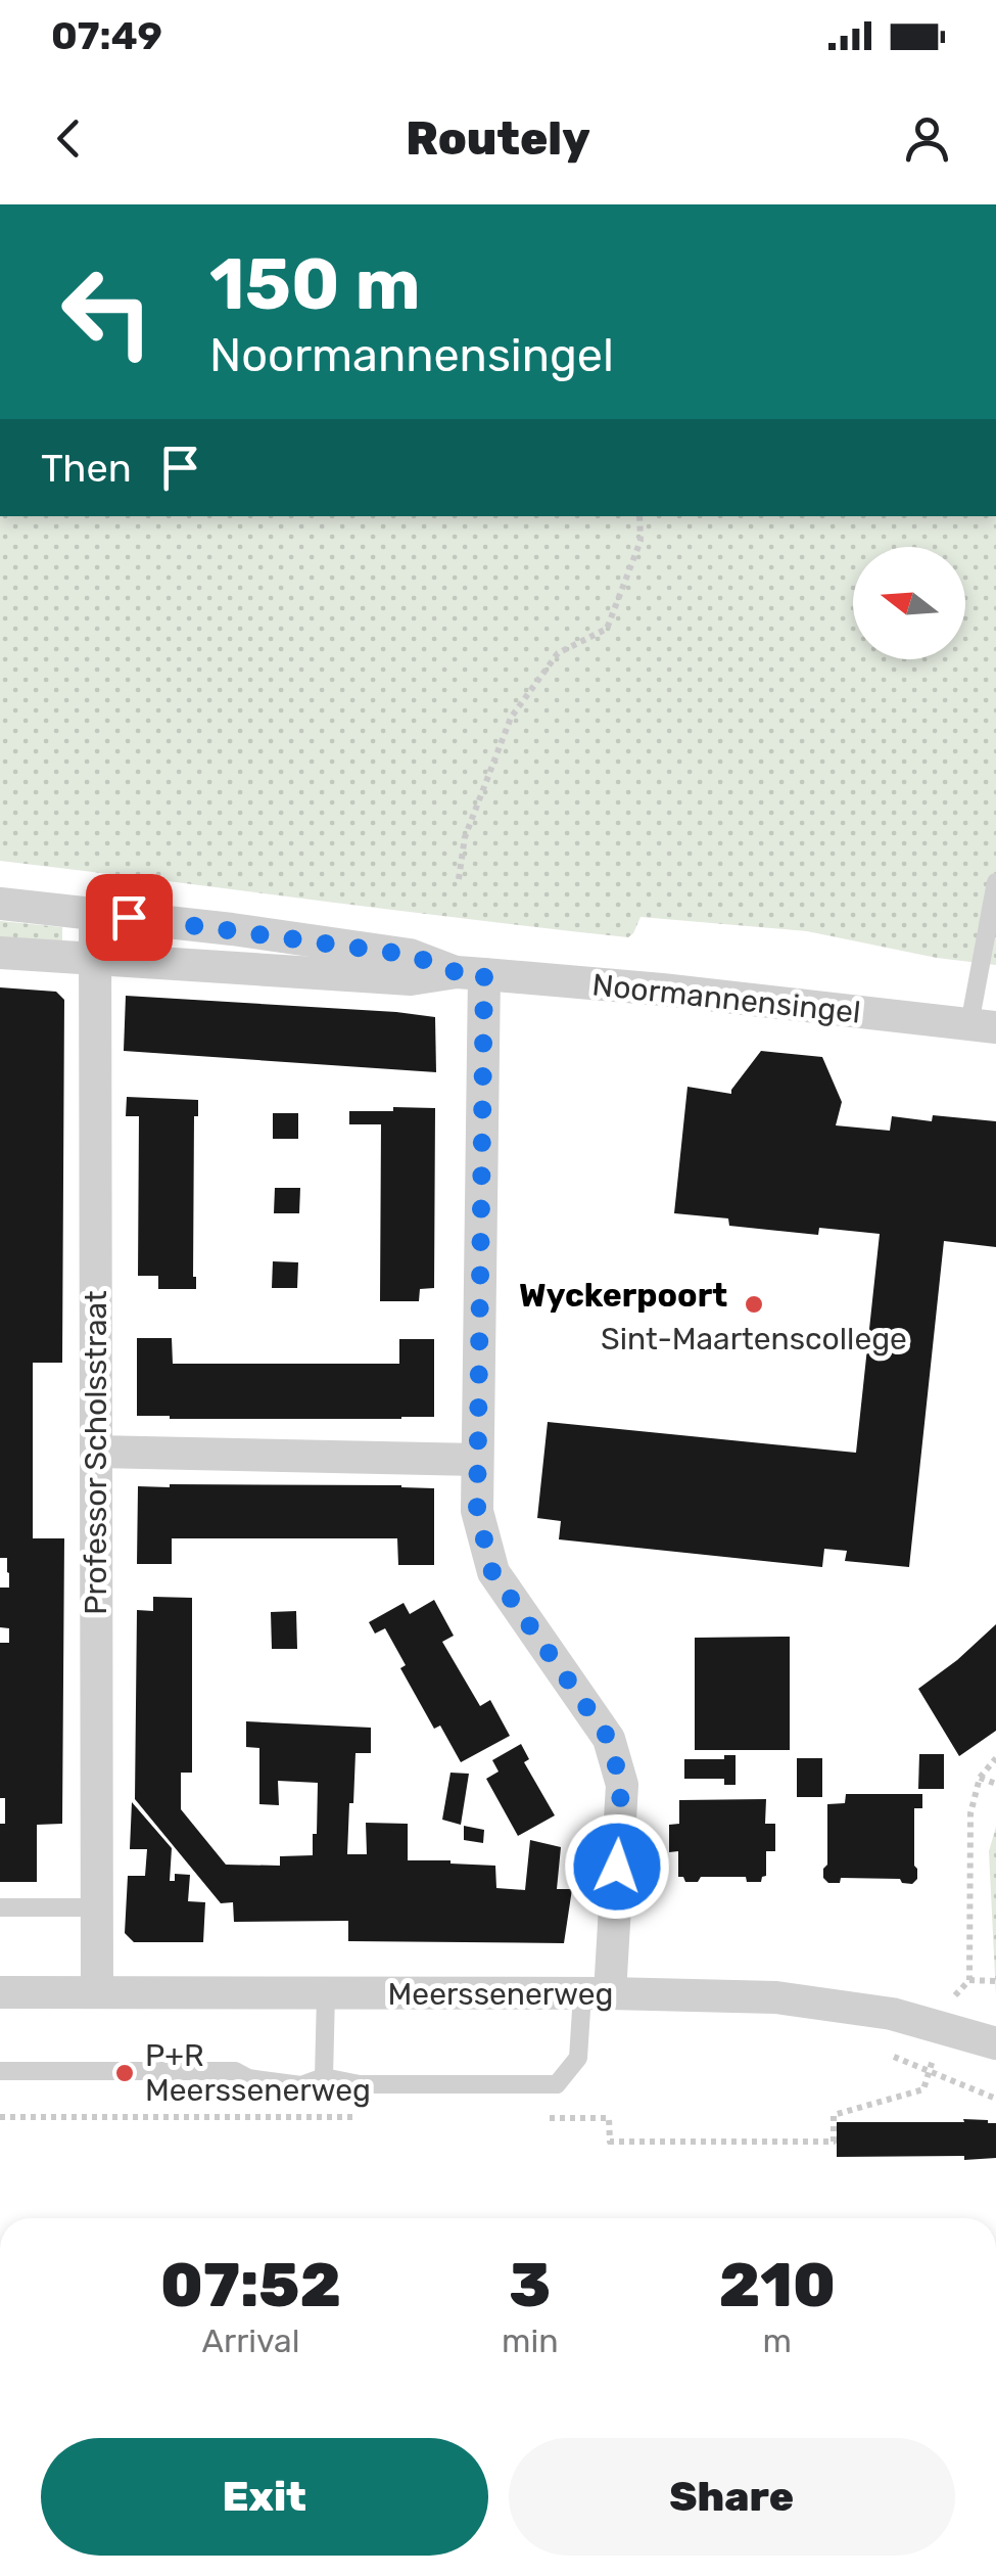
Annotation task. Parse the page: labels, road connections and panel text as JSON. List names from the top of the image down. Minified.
{"streets":{"street":["Noormannensingel","Professor Scholsstraat","Meerssenerweg"]},"crossings":[["Noormannensingel","Professor Scholsstraat"],["Professor Scholsstraat","Meerssenerweg"]],"districts":["Wyckerpoort"],"places":["Sint-Maartenscollege","P+R Meerssenerweg"],"north":"left","page":{"status":"07:49","header":"Routely","turn":["150 m","Noormannensingel"],"then":"Then","eta":["07:52","Arrival","3","min","210","m"],"buttons":["Exit","Share"]}}
